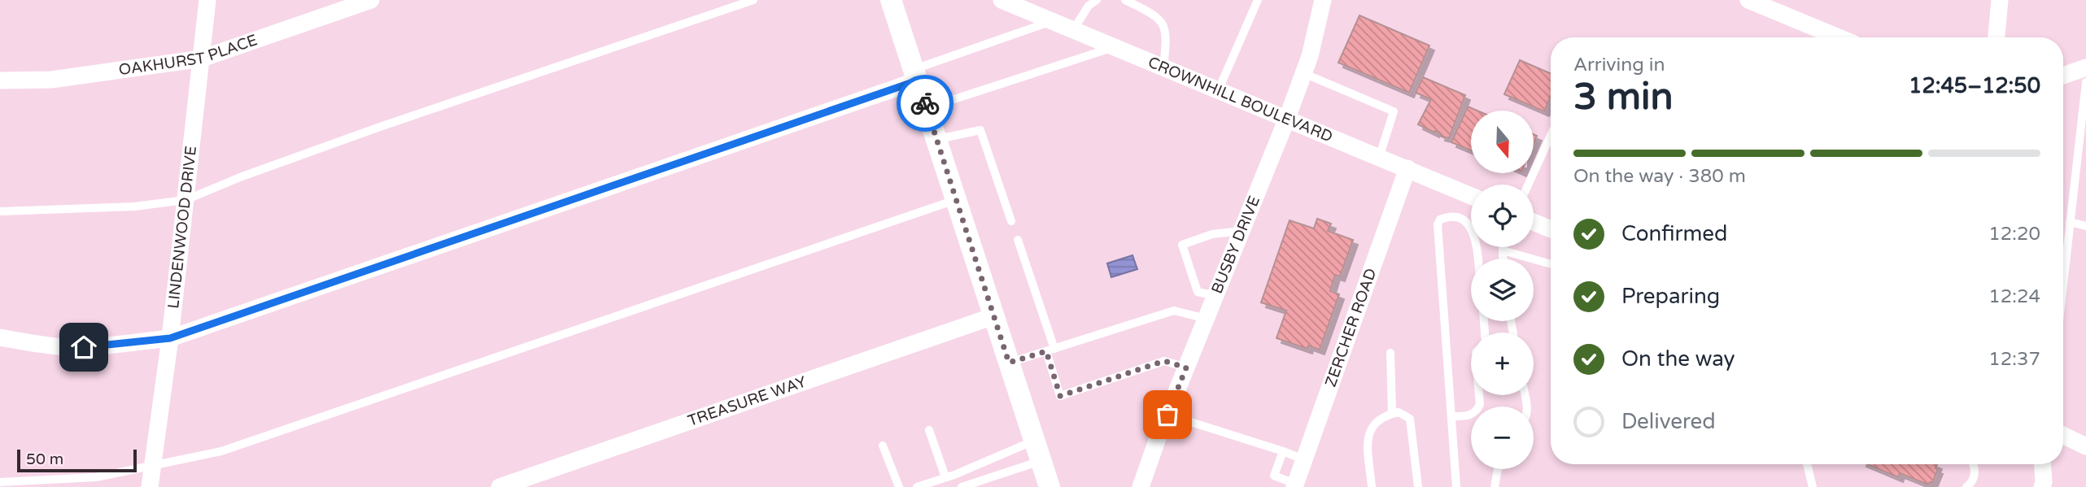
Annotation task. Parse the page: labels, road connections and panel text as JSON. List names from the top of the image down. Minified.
{"streets":{"street":["OAKHURST PLACE","CROWNHILL BOULEVARD","LINDENWOOD DRIVE","BUSBY DRIVE","ZERCHER ROAD","TREASURE WAY"]},"crossings":[["OAKHURST PLACE","LINDENWOOD DRIVE"],["CROWNHILL BOULEVARD","BUSBY DRIVE"],["CROWNHILL BOULEVARD","ZERCHER ROAD"]],"scale_bar":"50 m","north":"bottom","page":{"heading":["3 min","Arriving in","12:45–12:50"],"map_buttons":["+","−"],"bar":"On the way · 380 m","list":[["Confirmed","12:20"],["Preparing","12:24"],["On the way","12:37"],"Delivered"],"scale":"50 m"}}
